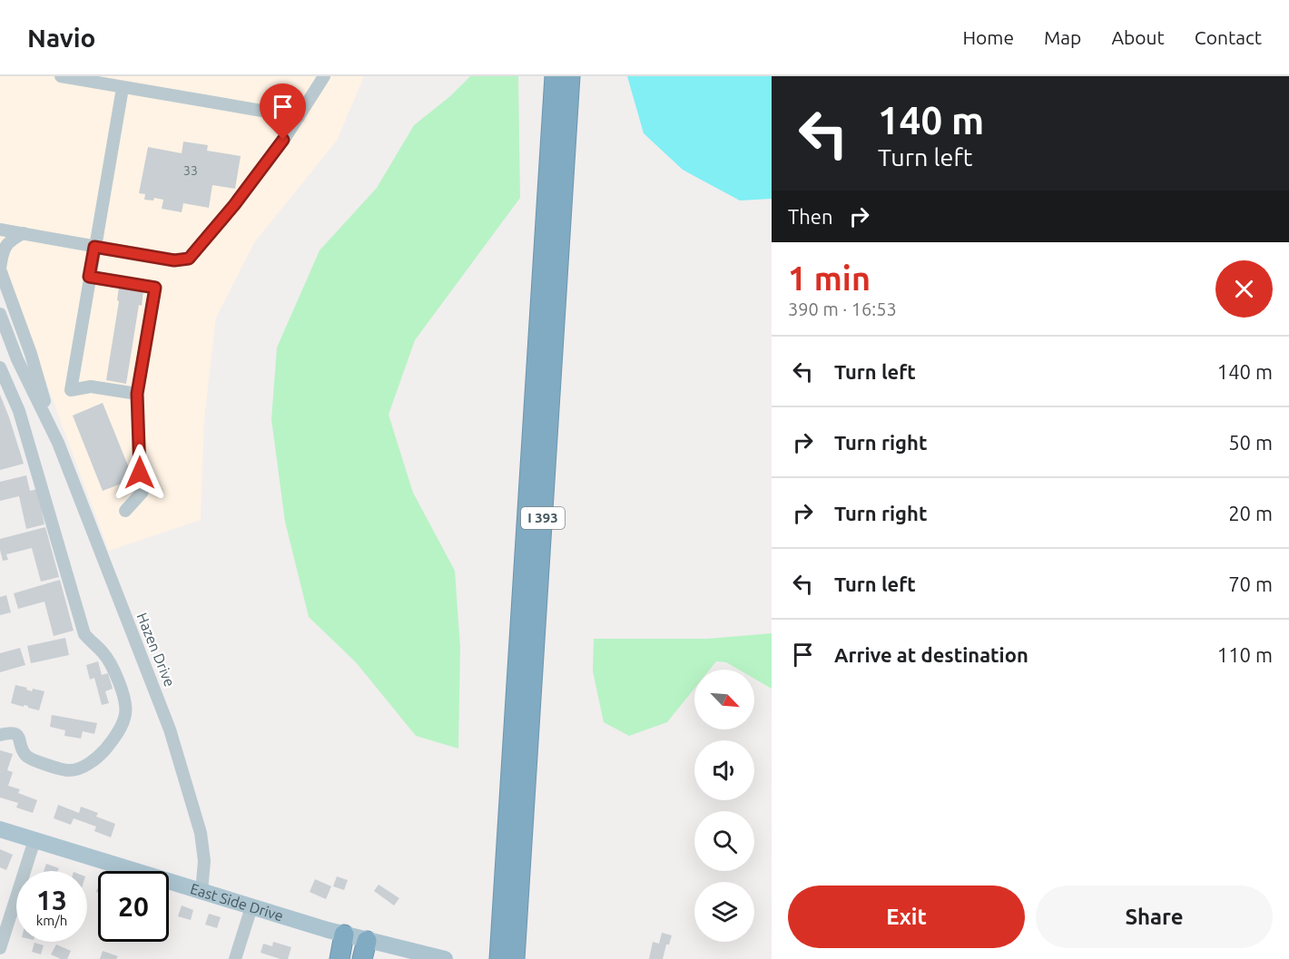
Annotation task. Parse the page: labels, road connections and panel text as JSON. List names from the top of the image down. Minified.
{"streets":{"highway":["I 393"],"main road":["East Side Drive"],"street":["Hazen Drive"]},"crossings":[["Hazen Drive","East Side Drive"]],"house_numbers":["33"],"north":"bottom right","page":{"header":"Navio","nav":["Home","Map","About","Contact"],"turn":["140 m","Turn left"],"then":"Then","heading":["1 min","390 m · 16:53"],"list":[{"name":"Turn left","value":"140 m"},{"name":"Turn right","value":"50 m"},{"name":"Turn right","value":"20 m"},{"name":"Turn left","value":"70 m"},{"name":"Arrive at destination","value":"110 m"}],"speed":"13 km/h","limit":"20","buttons":["Exit","Share"]}}
